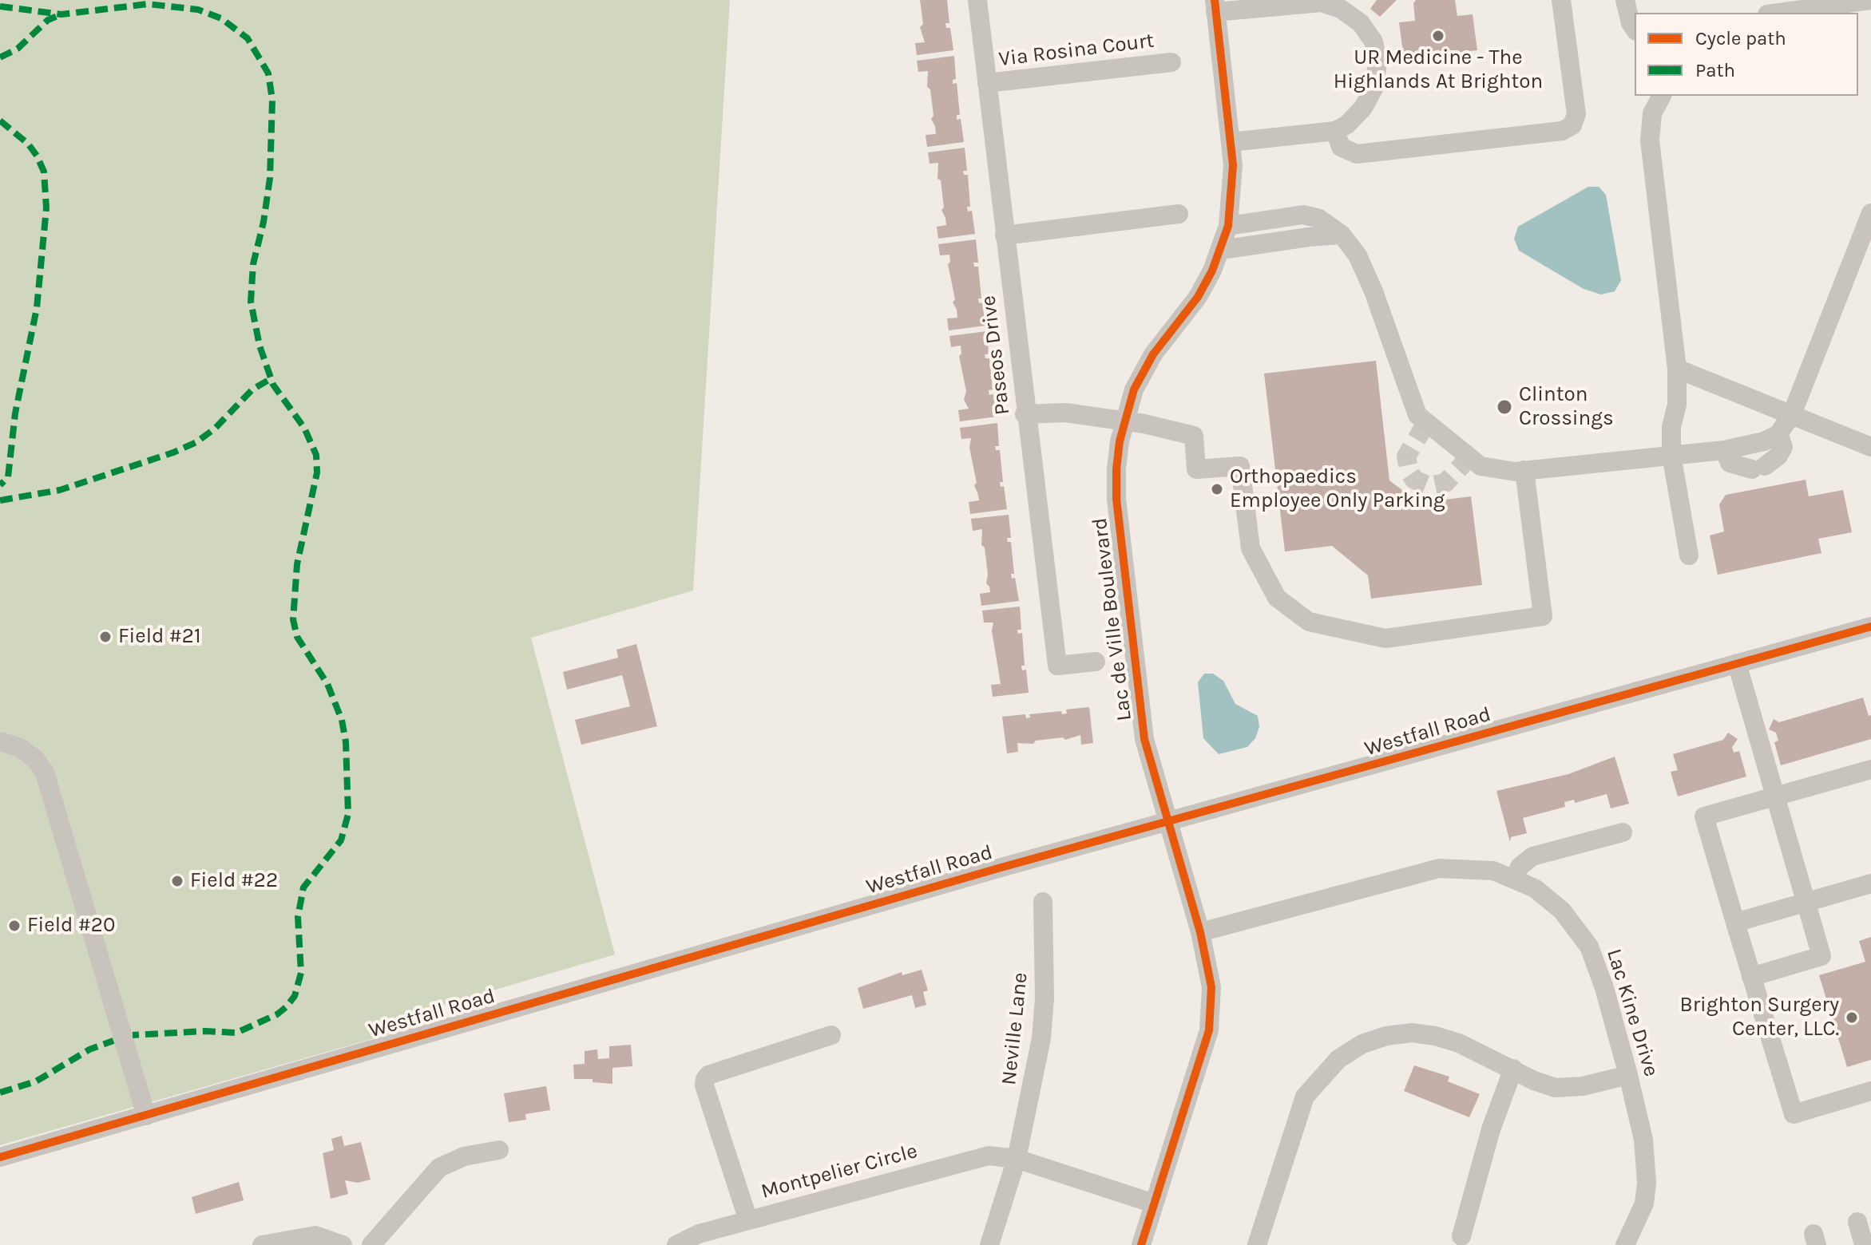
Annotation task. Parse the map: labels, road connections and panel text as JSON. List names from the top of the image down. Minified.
{"streets":{"street":["Via Rosina Court","Paseos Drive","Lac de Ville Boulevard","Westfall Road","Lac Kine Drive","Neville Lane","Montpelier Circle"]},"crossings":[["Via Rosina Court","Paseos Drive"],["Lac de Ville Boulevard","Westfall Road"],["Lac de Ville Boulevard","Lac Kine Drive"],["Lac de Ville Boulevard","Montpelier Circle"],["Neville Lane","Montpelier Circle"]],"places":["UR Medicine - The Highlands At Brighton","Clinton Crossings","Orthopaedics Employee Only Parking","Field #21","Field #22","Field #20","Brighton Surgery Center, LLC."],"legend":["Cycle path","Path"]}
